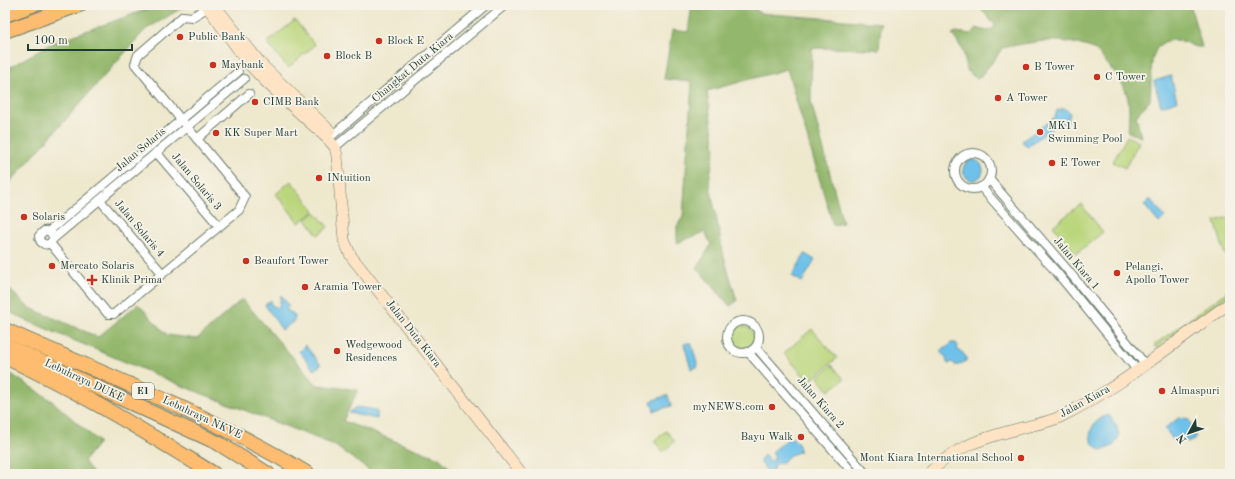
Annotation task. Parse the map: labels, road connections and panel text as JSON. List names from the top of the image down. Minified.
{"streets":{"highway":["Lebuhraya DUKE","E1","Lebuhraya NKVE"],"main road":["Jalan Duta Kiara","Jalan Kiara"],"street":["Changkat Duta Kiara","Jalan Solaris","Jalan Solaris 3","Jalan Solaris 4","Jalan Kiara 1","Jalan Kiara 2"]},"crossings":[["Changkat Duta Kiara","Jalan Duta Kiara"],["Jalan Solaris","Jalan Solaris 3"],["Jalan Solaris","Jalan Solaris 4"],["Jalan Kiara 1","Jalan Kiara"]],"places":{"other":["Public Bank","Block E","Block B","Maybank","B Tower","C Tower","A Tower","CIMB Bank","MK11 Swimming Pool","KK Super Mart","E Tower","INtuition","Solaris","Beaufort Tower","Mercato Solaris","Pelangi, Apollo Tower","Aramia Tower","Wedgewood Residences","Almaspuri","myNEWS.com","Bayu Walk","Mont Kiara International School"],"health":["Klinik Prima"]},"scale_bar":"100 m","north":"bottom left"}
